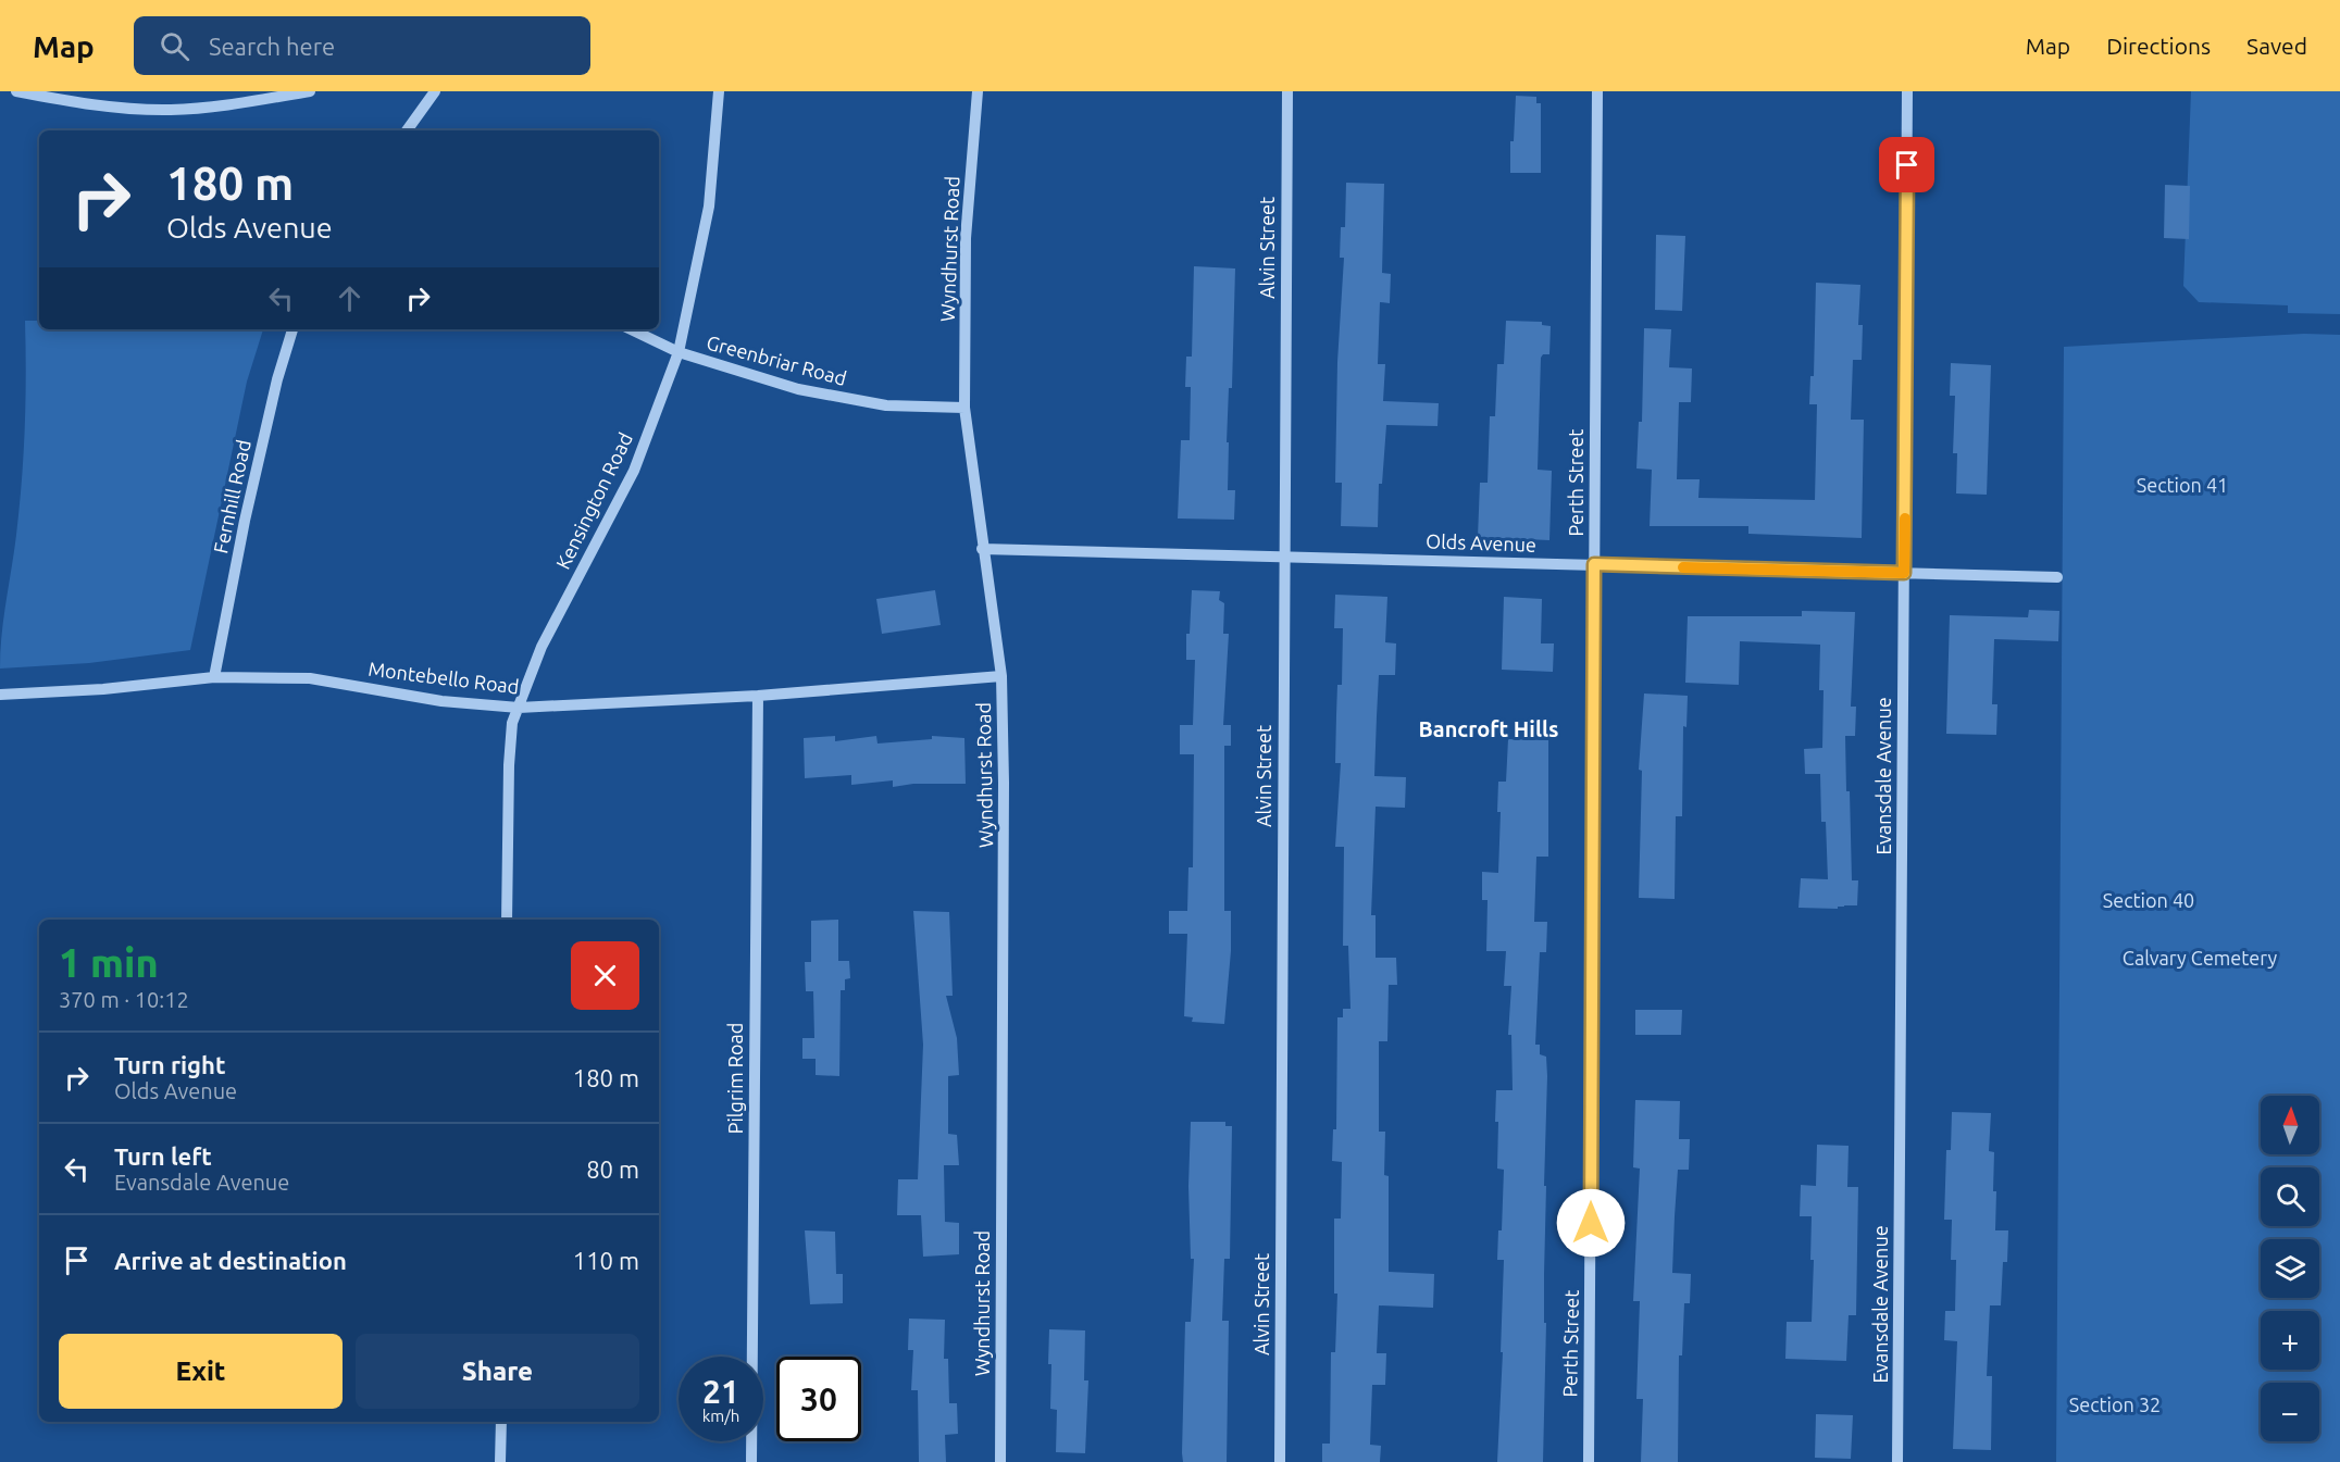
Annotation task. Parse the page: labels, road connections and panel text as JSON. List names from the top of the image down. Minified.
{"streets":{"street":["Alvin Street","Wyndhurst Road","Greenbriar Road","Perth Street","Fernhill Road","Kensington Road","Olds Avenue","Montebello Road","Evansdale Avenue","Pilgrim Road"]},"crossings":[["Alvin Street","Olds Avenue"],["Wyndhurst Road","Greenbriar Road"],["Wyndhurst Road","Olds Avenue"],["Wyndhurst Road","Montebello Road"],["Greenbriar Road","Kensington Road"],["Perth Street","Olds Avenue"],["Fernhill Road","Montebello Road"],["Kensington Road","Montebello Road"],["Olds Avenue","Evansdale Avenue"],["Montebello Road","Pilgrim Road"]],"districts":["Bancroft Hills"],"parks":["Section 41","Section 40","Calvary Cemetery","Section 32"],"north":"top","page":{"header":"Map","search":"Search here","nav":["Map","Directions","Saved"],"turn":["180 m","Olds Avenue"],"heading":["1 min","370 m · 10:12"],"list":[{"name":"Turn right","note":"Olds Avenue","value":"180 m"},{"name":"Turn left","note":"Evansdale Avenue","value":"80 m"},{"name":"Arrive at destination","value":"110 m"}],"map_buttons":["+","−"],"buttons":["Exit","Share"],"speed":"21 km/h","limit":"30"}}
